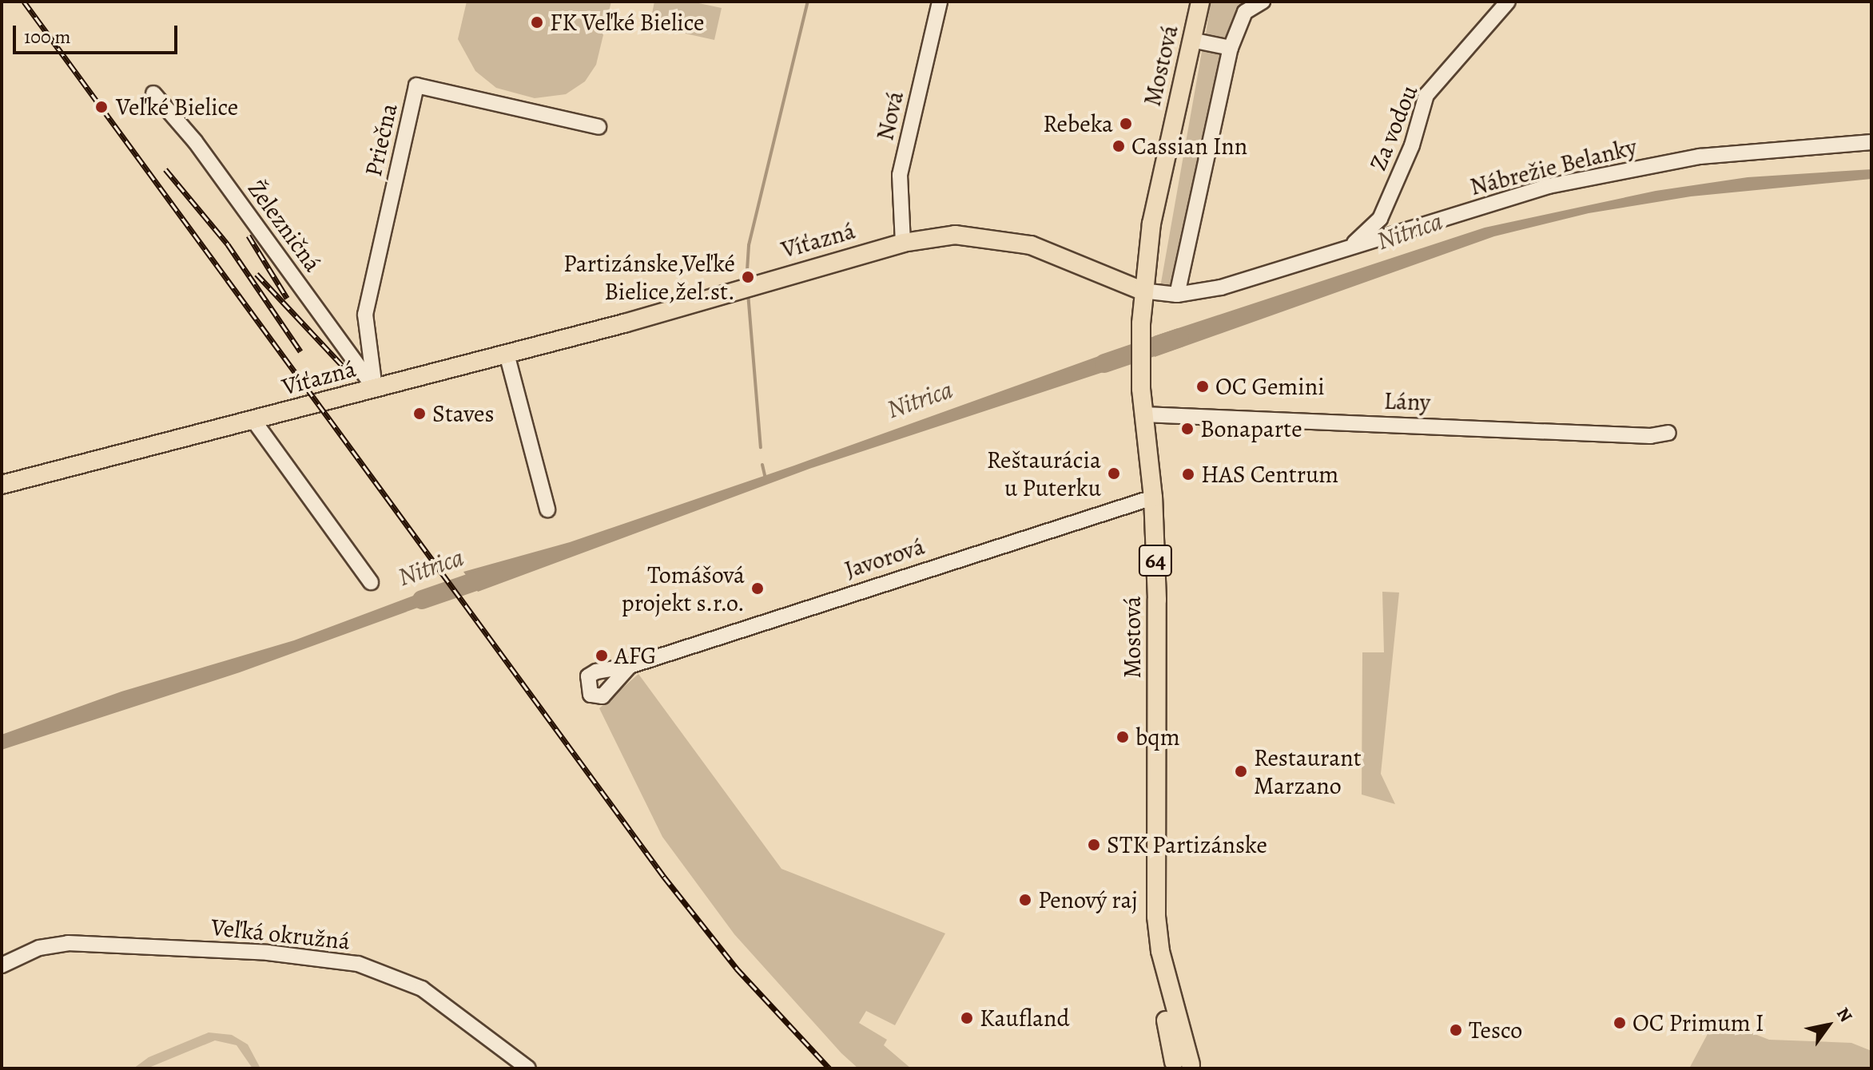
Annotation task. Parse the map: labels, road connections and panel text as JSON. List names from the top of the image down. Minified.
{"streets":{"main road":["Mostová","Víťazná","64"],"street":["Nová","Za vodou","Priečna","Nábrežie Belanky","Železničná","Lány","Javorová","Veľká okružná"]},"crossings":[["Mostová","Nábrežie Belanky"],["Mostová","Víťazná"],["Mostová","Lány"],["Mostová","Javorová"],["Nová","Víťazná"],["Za vodou","Nábrežie Belanky"],["Priečna","Železničná"],["Priečna","Víťazná"],["Nábrežie Belanky","Víťazná"],["Železničná","Víťazná"]],"water":["Nitrica"],"places":["FK Veľké Bielice","Veľké Bielice","Rebeka","Cassian Inn","Partizánske,Veľké Bielice,žel.st.","OC Gemini","Staves","Bonaparte","Reštaurácia u Puterku","HAS Centrum","Tomášová projekt s.r.o.","AFG","bqm","Restaurant Marzano","STK Partizánske","Penový raj","Kaufland","OC Primum I","Tesco"],"scale_bar":"100 m","north":"top right"}
